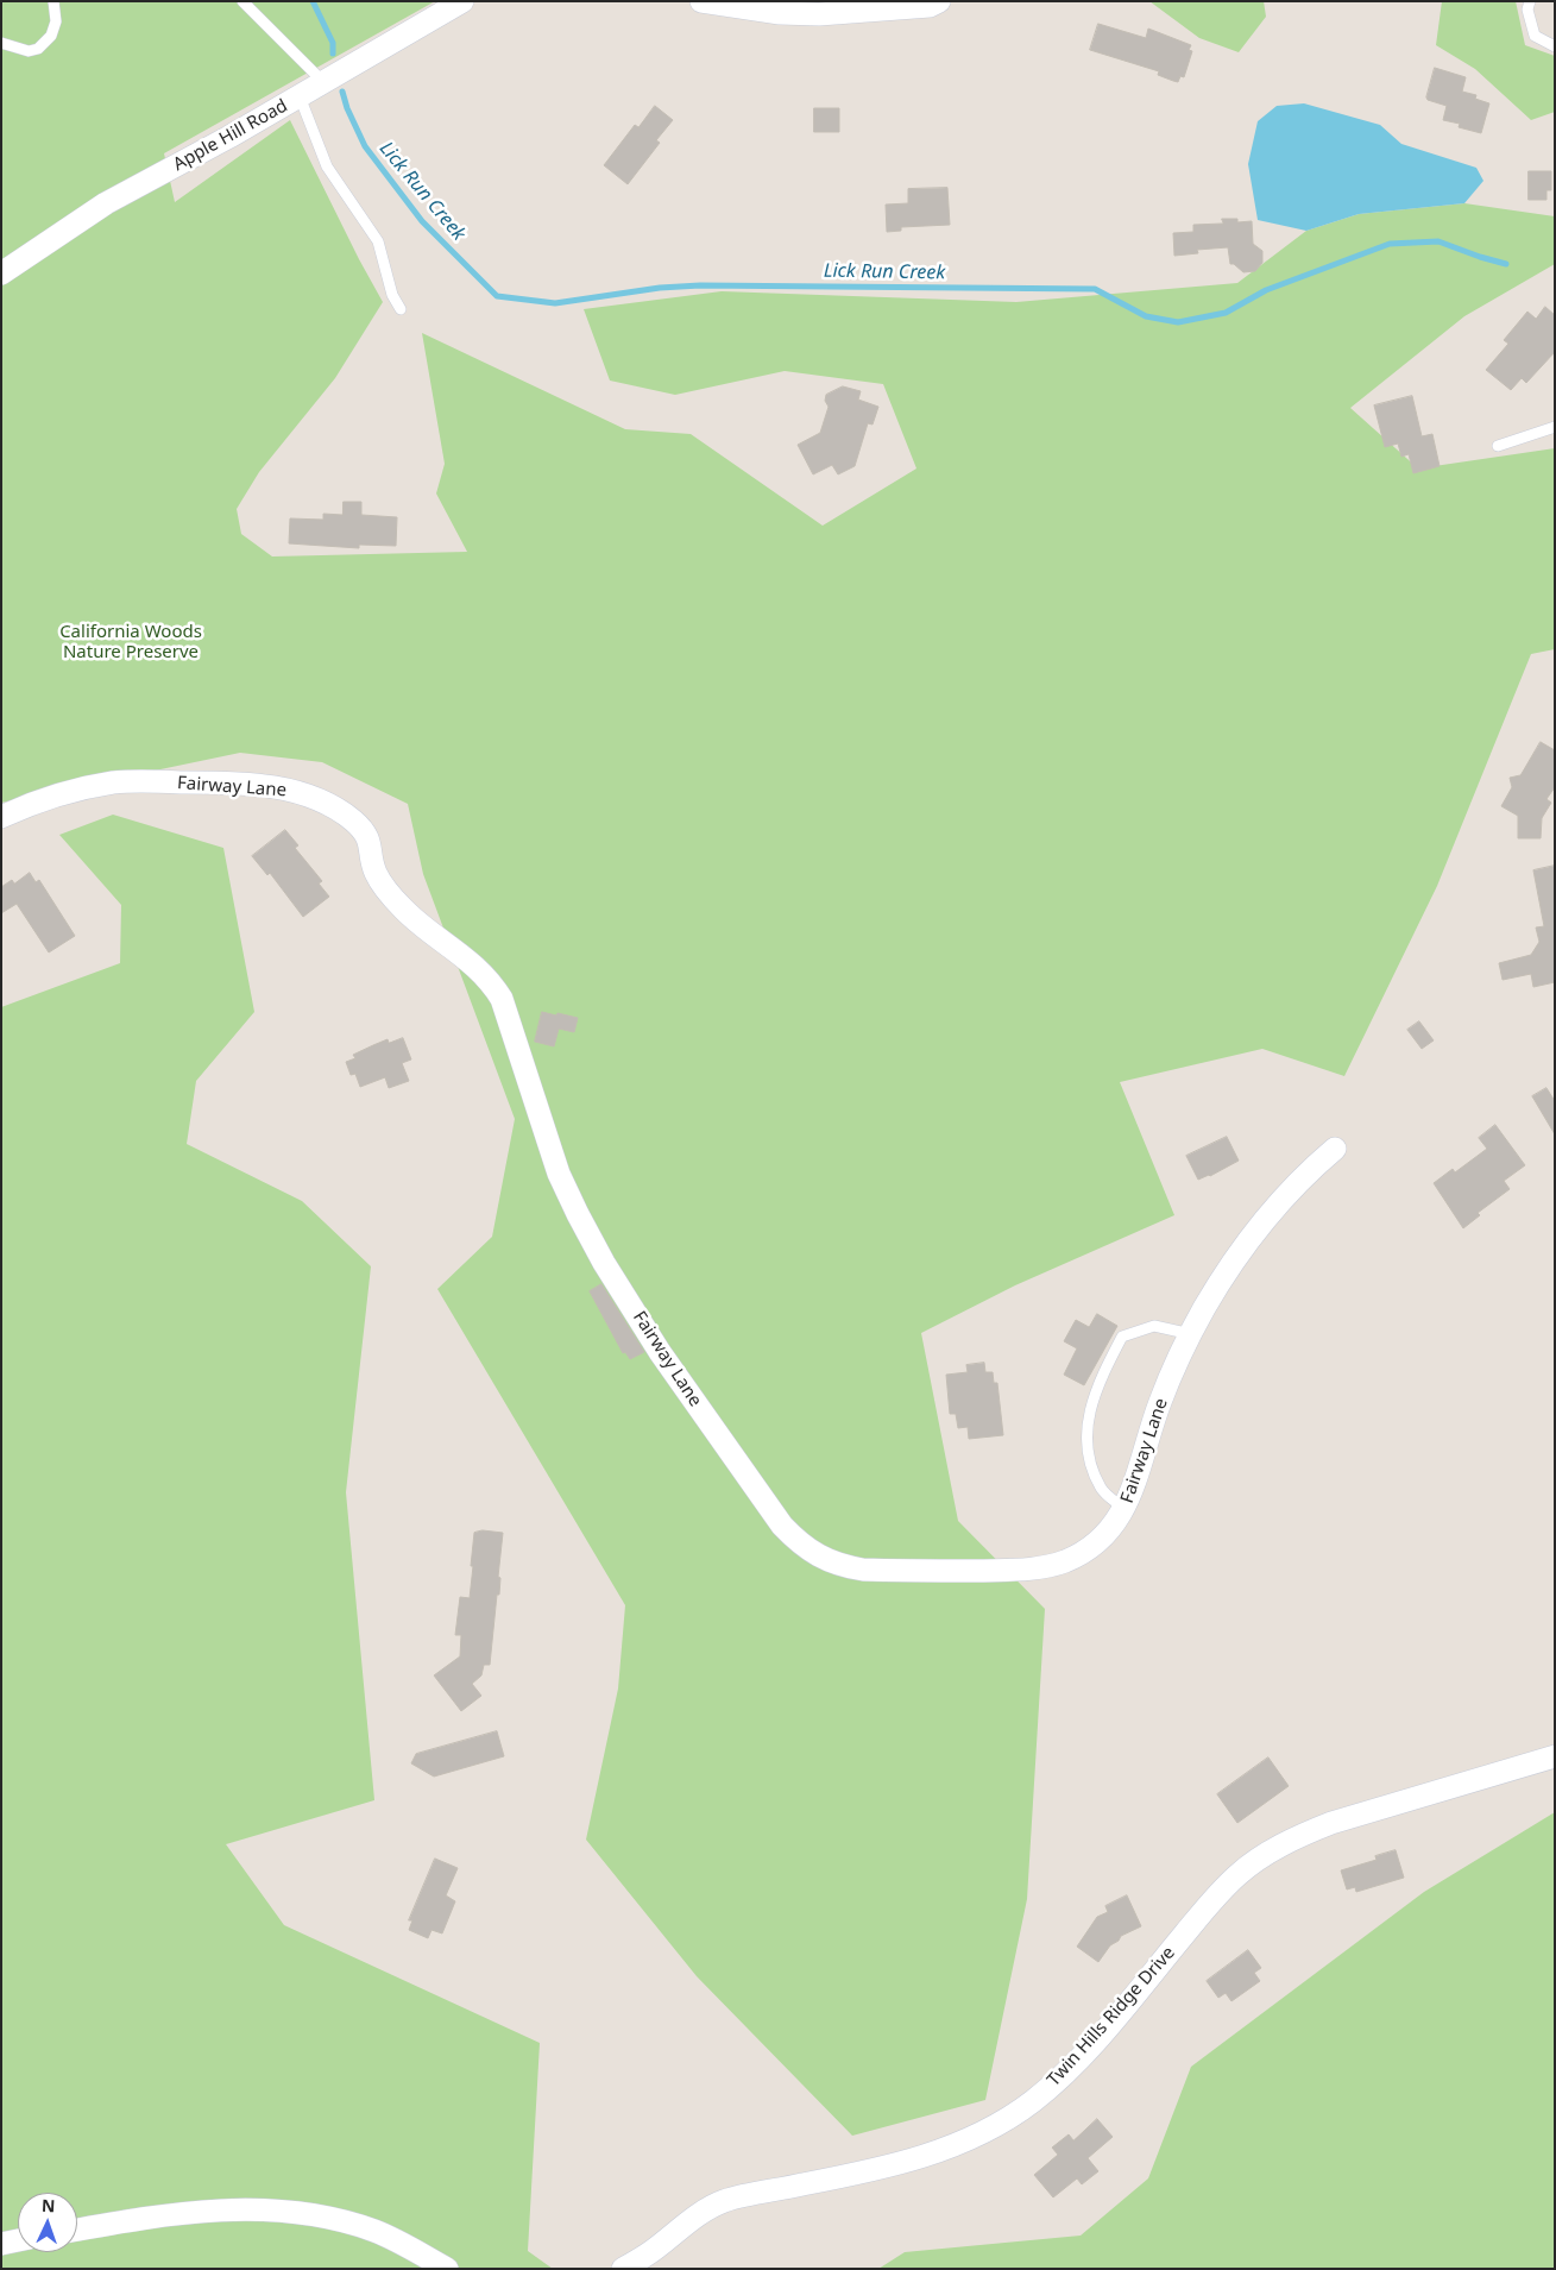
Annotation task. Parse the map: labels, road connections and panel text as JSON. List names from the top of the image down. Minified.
{"streets":{"street":["Apple Hill Road","Fairway Lane","Twin Hills Ridge Drive"]},"water":["Lick Run Creek"],"parks":["California Woods Nature Preserve"],"north":"top"}
